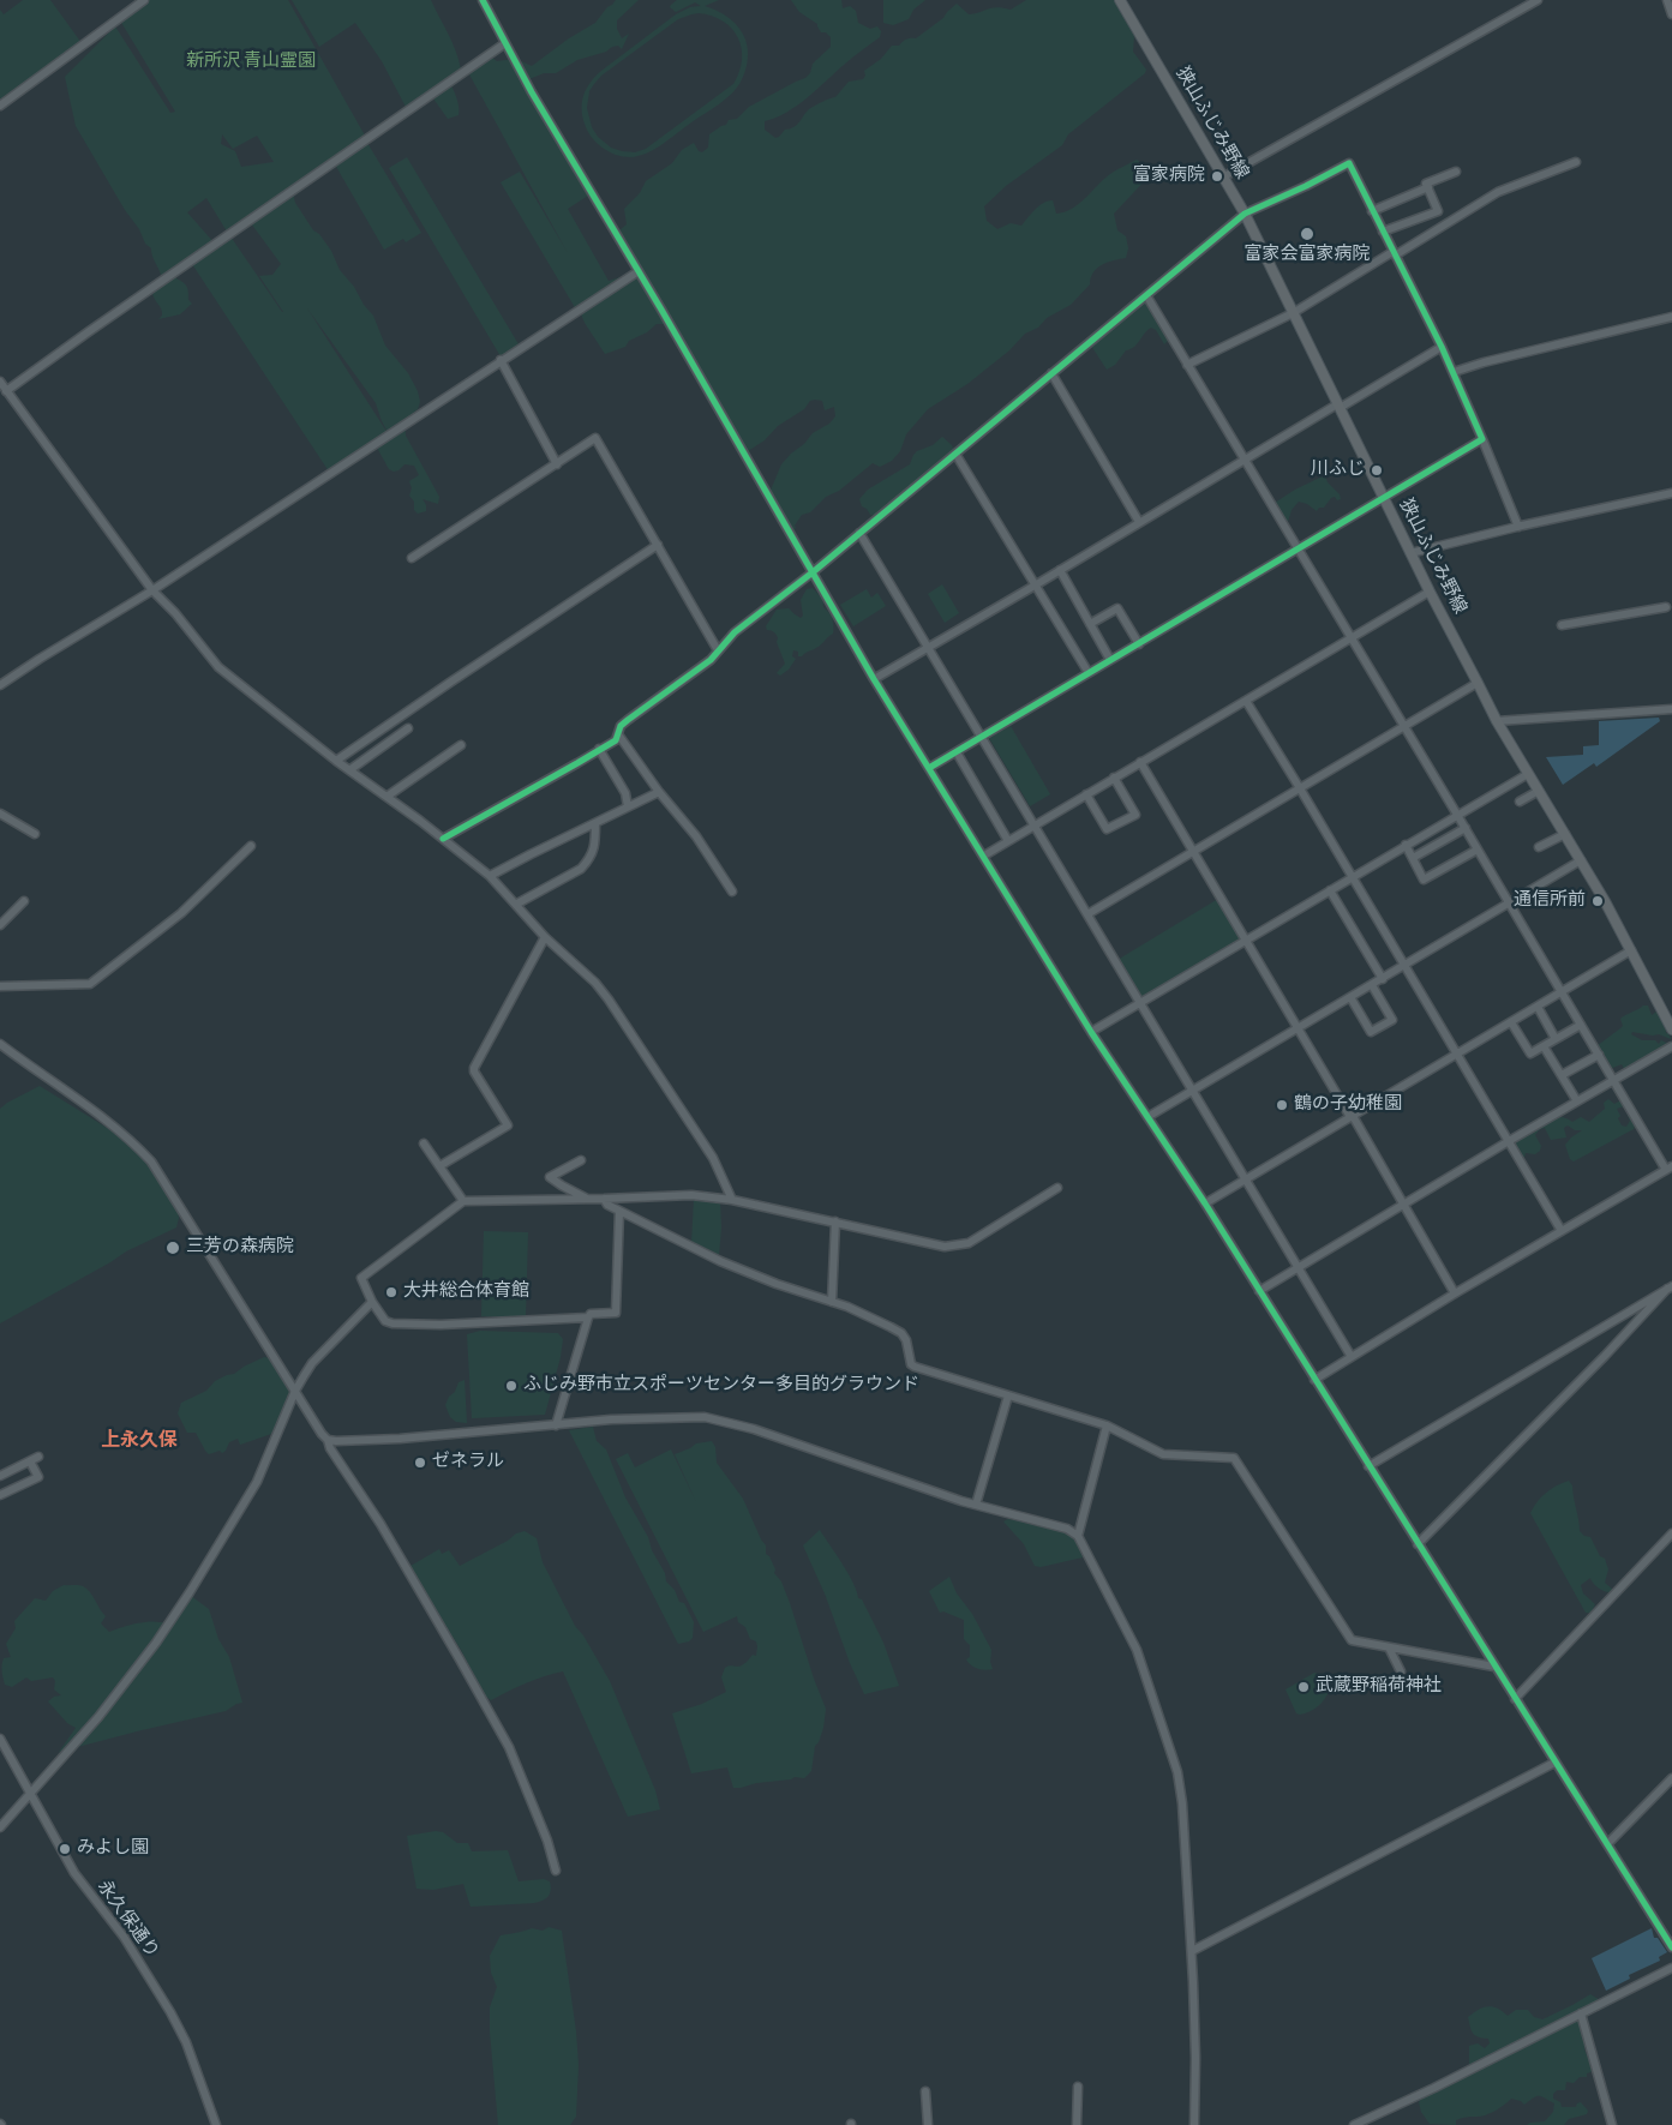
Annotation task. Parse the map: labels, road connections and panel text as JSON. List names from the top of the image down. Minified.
{"streets":{"main road":["狭山ふじみ野線"],"street":["永久保通り"]},"districts":["上永久保"],"parks":["新所沢 青山霊園"],"places":["富家病院","富家会富家病院","川ふじ","通信所前","鶴の子幼稚園","三芳の森病院","大井総合体育館","ふじみ野市⽴スポーツセンター多⽬的グラウンド","ゼネラル","武蔵野稲荷神社","みよし園"]}
